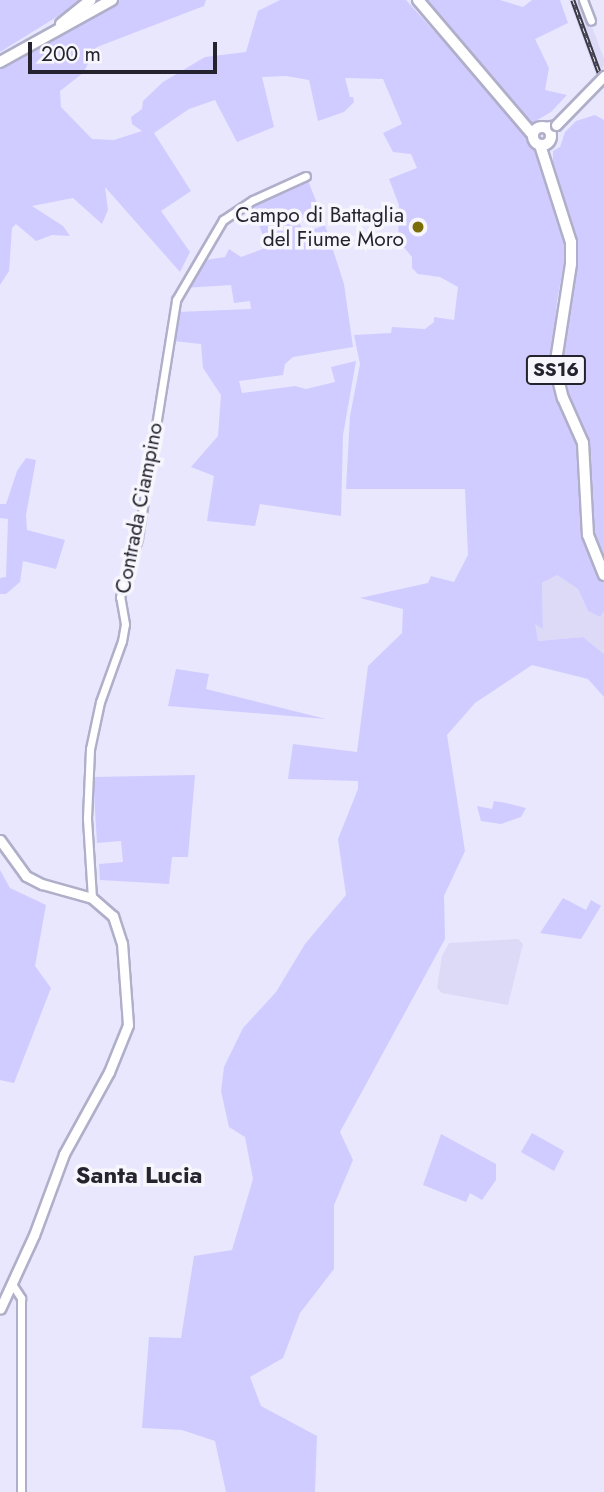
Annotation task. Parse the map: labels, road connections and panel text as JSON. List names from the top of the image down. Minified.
{"streets":{"main road":["SS16"],"street":["Contrada Ciampino"]},"districts":["Santa Lucia"],"places":["Campo di Battaglia del Fiume Moro"],"scale_bar":"200 m"}
